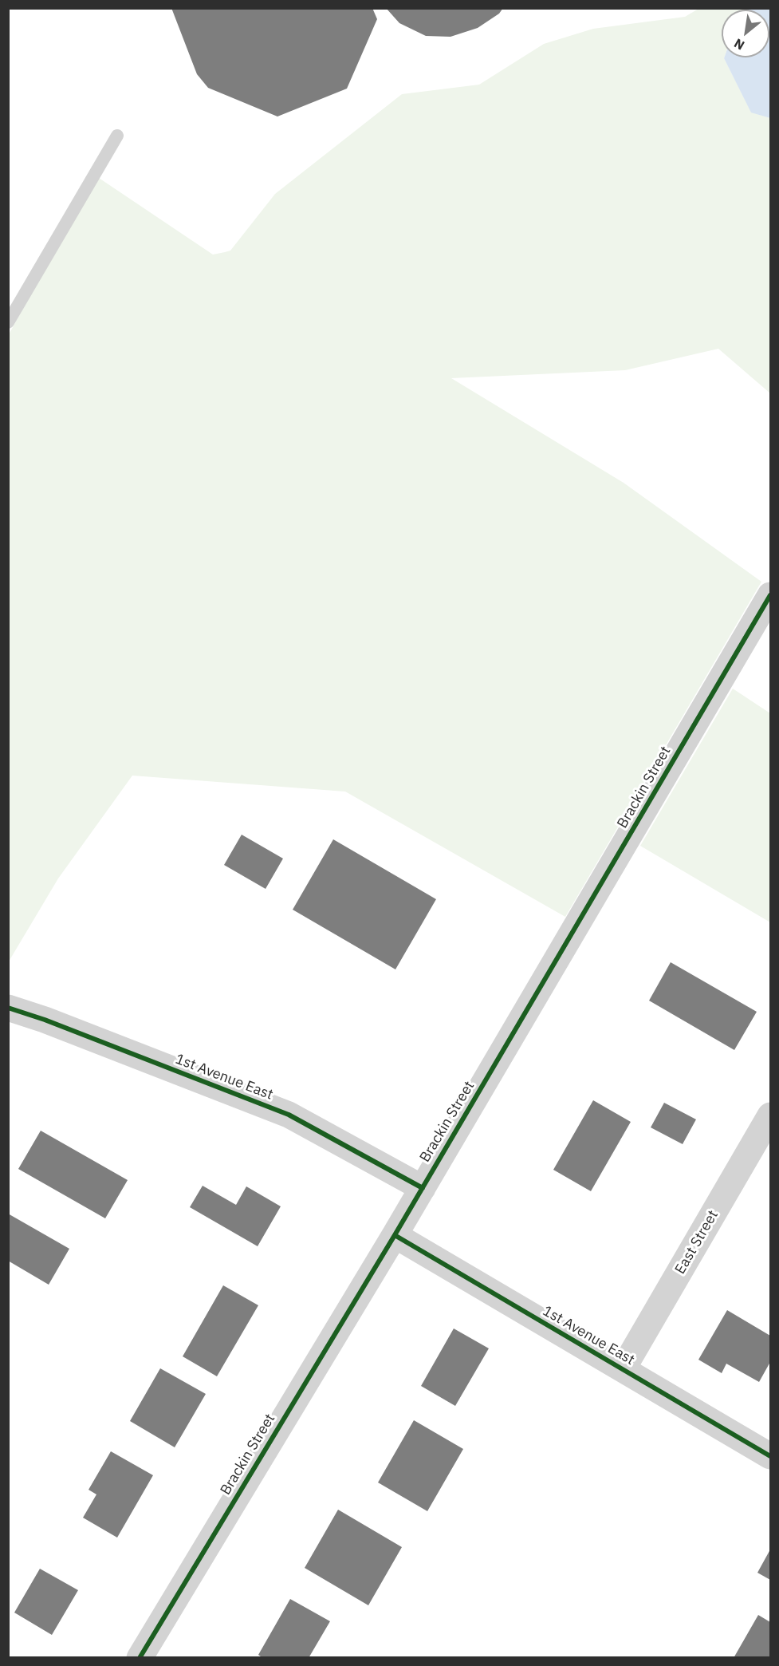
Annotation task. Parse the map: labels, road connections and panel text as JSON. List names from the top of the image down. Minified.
{"streets":{"street":["Brackin Street","1st Avenue East","East Street"]},"crossings":[["Brackin Street","1st Avenue East"],["1st Avenue East","East Street"]],"north":"bottom left"}
